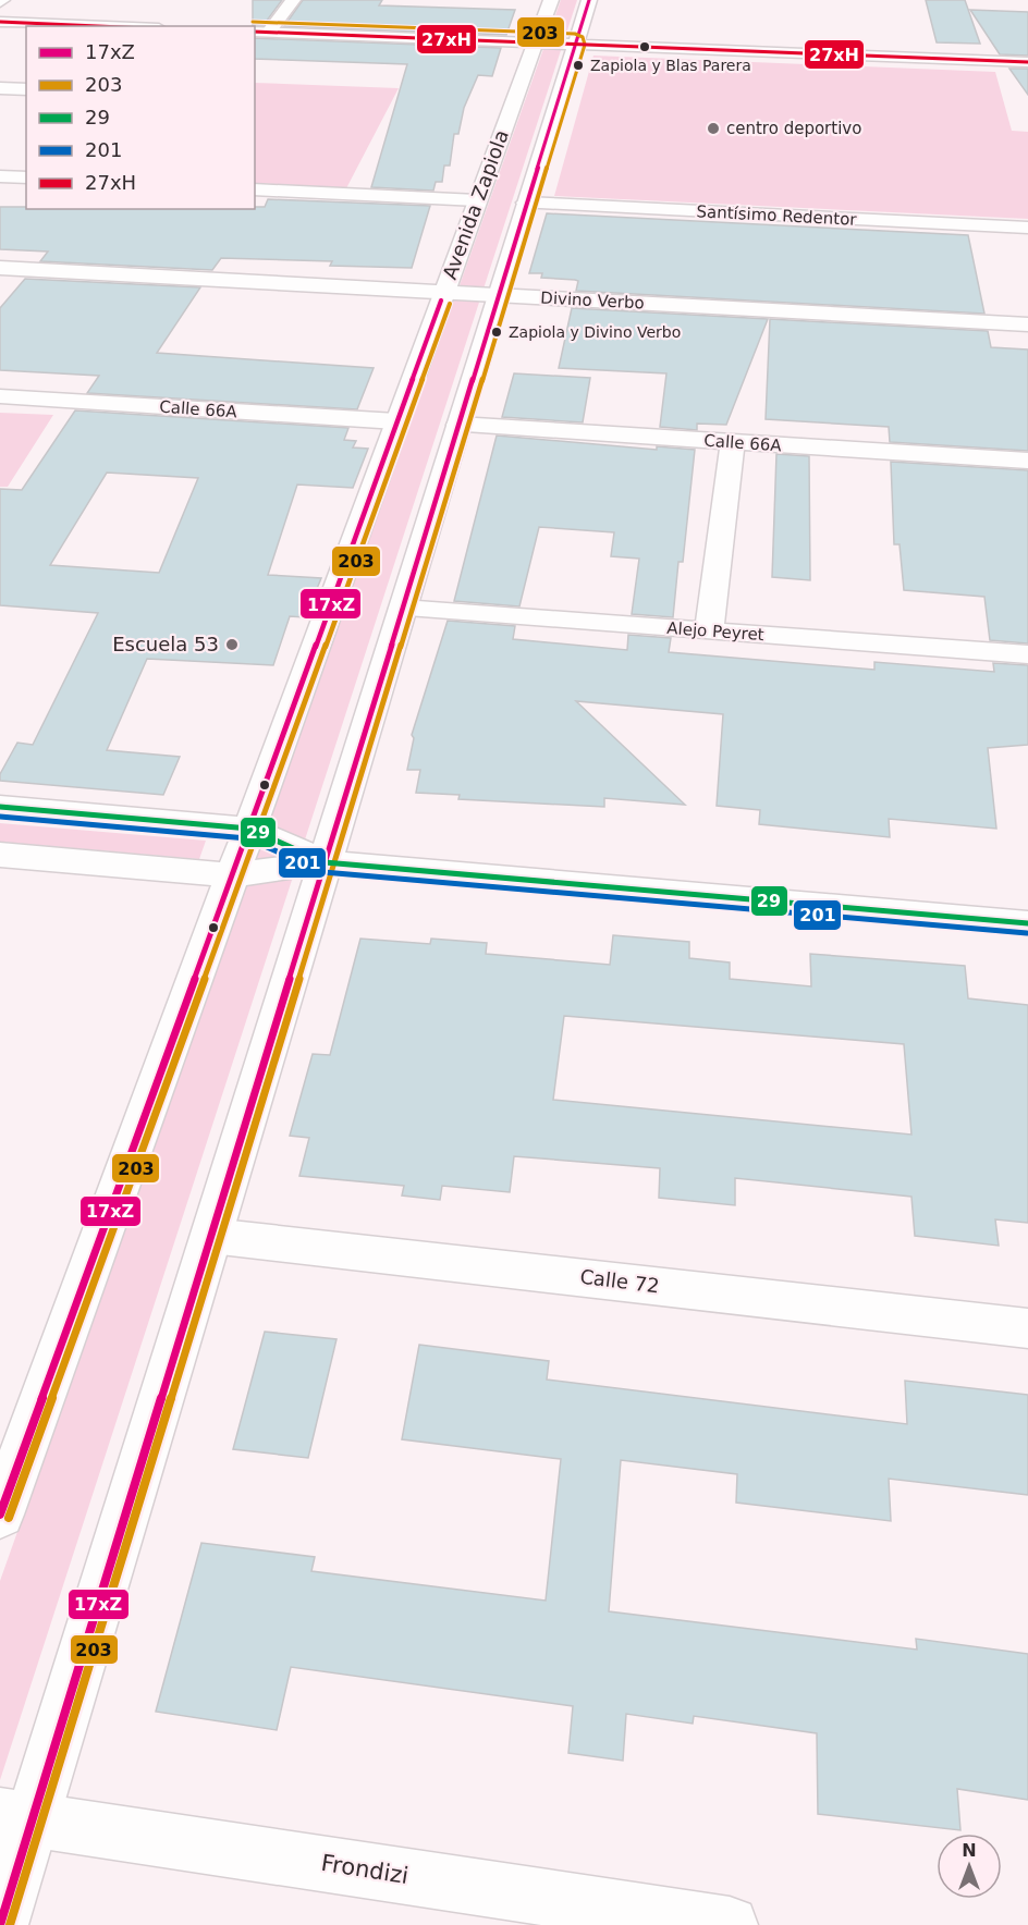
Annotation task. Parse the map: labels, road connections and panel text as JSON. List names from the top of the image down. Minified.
{"streets":{"main road":["Avenida Zapiola","Santísimo Redentor","Divino Verbo","Calle 66A","Alejo Peyret","Calle 72","Frondizi"]},"crossings":[["Avenida Zapiola","Divino Verbo"],["Avenida Zapiola","Calle 66A"]],"places":["Zapiola y Blas Parera","centro deportivo","Zapiola y Divino Verbo","Escuela 53"],"lines":["transit line 17xZ","transit line 203","transit line 27xH","transit line 29","transit line 201"],"legend":["17xZ","203","29","201","27xH"],"north":"top"}
